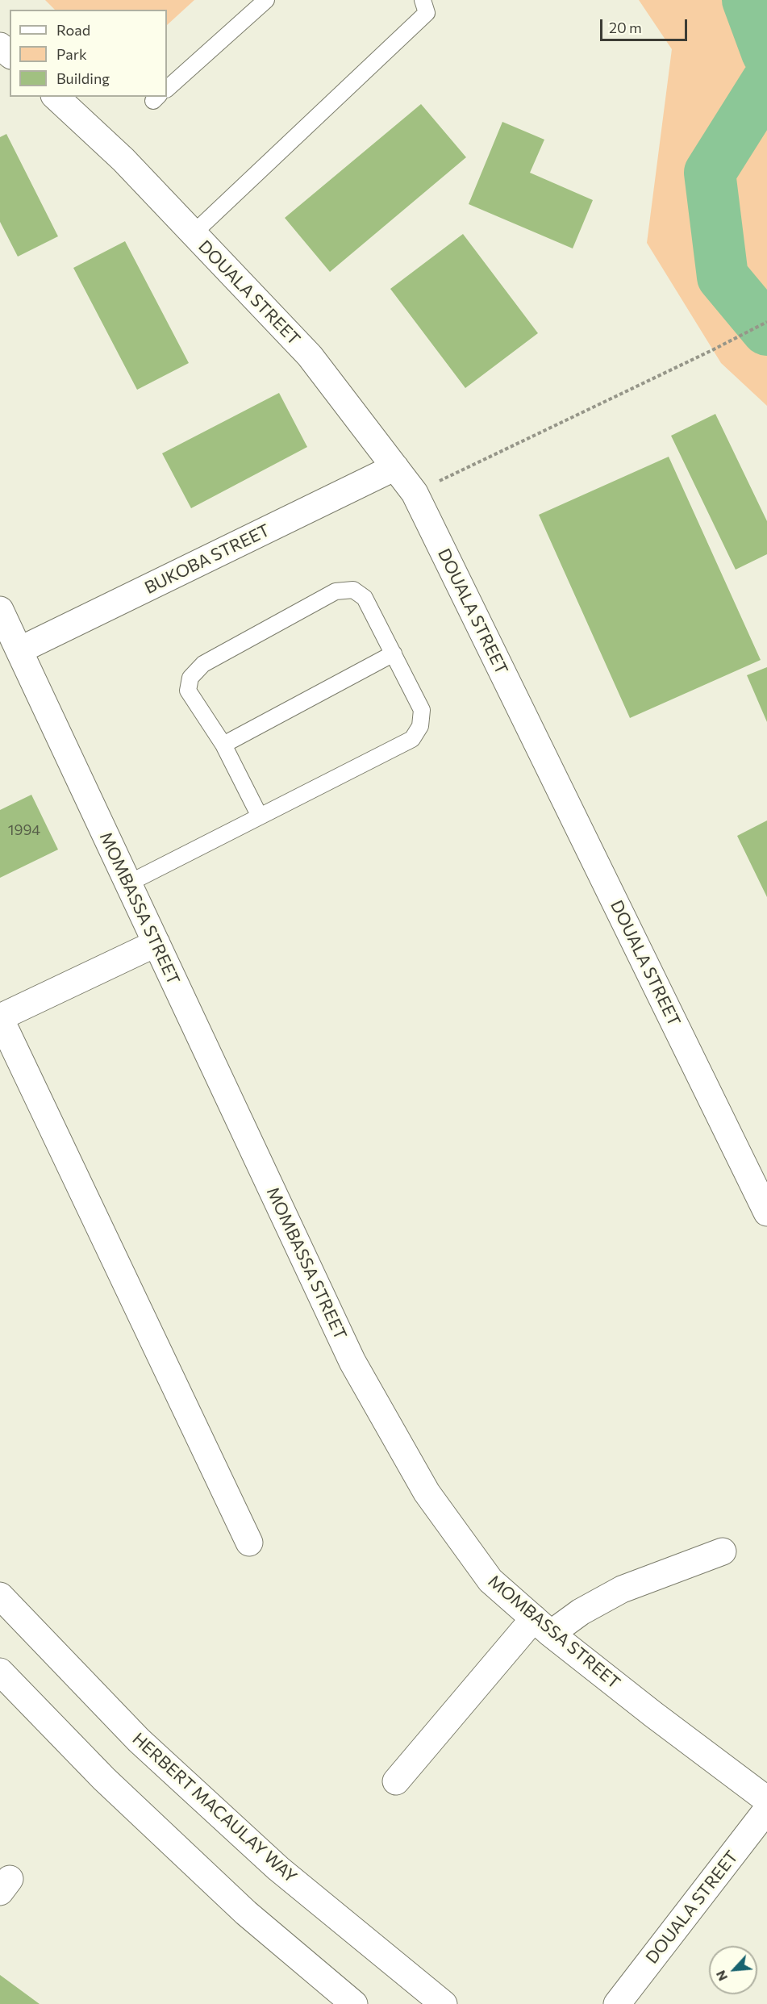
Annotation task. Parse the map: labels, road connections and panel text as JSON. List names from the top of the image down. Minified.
{"streets":{"street":["DOUALA STREET","BUKOBA STREET","MOMBASSA STREET","HERBERT MACAULAY WAY"]},"crossings":[["DOUALA STREET","BUKOBA STREET"],["BUKOBA STREET","MOMBASSA STREET"]],"house_numbers":["1994"],"legend":["Road","Park","Building"],"scale_bar":"20 m","north":"bottom left"}
